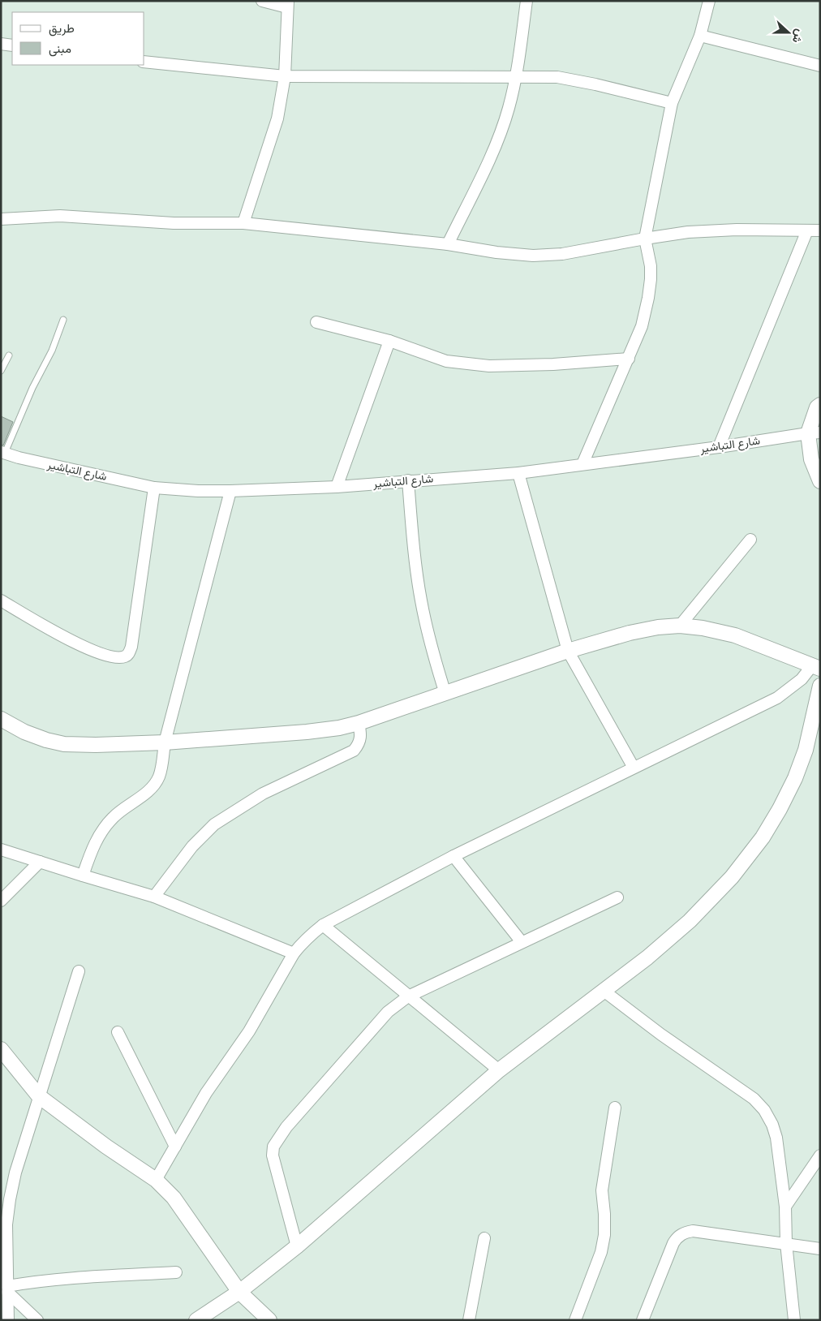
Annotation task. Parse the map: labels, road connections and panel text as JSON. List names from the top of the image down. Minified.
{"streets":{"street":["شارع التباشير"]},"legend":["طريق","مبنى"],"north":"right"}
